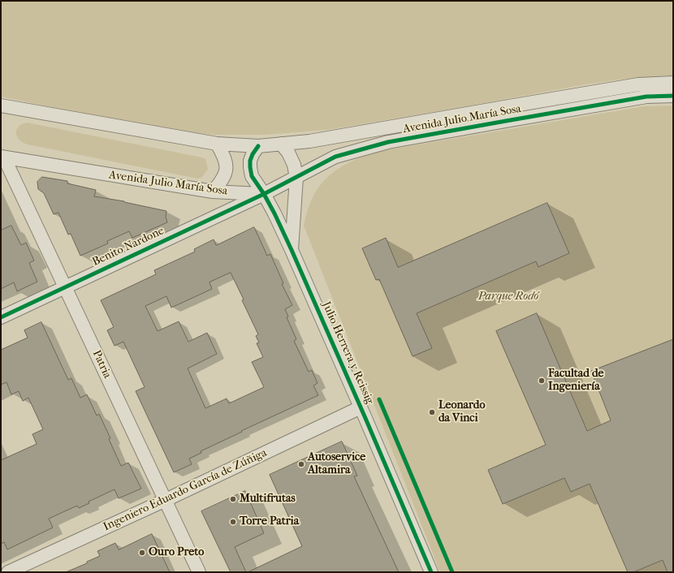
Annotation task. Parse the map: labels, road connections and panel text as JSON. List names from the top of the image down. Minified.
{"streets":{"street":["Avenida Julio María Sosa","Benito Nardone","Julio Herrera y Reissig","Patria","Ingeniero Eduardo García de Zúñiga"]},"crossings":[["Avenida Julio María Sosa","Benito Nardone"],["Avenida Julio María Sosa","Julio Herrera y Reissig"],["Avenida Julio María Sosa","Patria"],["Benito Nardone","Julio Herrera y Reissig"],["Benito Nardone","Patria"],["Julio Herrera y Reissig","Ingeniero Eduardo García de Zúñiga"],["Patria","Ingeniero Eduardo García de Zúñiga"]],"parks":["Parque Rodó"],"places":["Facultad de Ingeniería","Leonardo da Vinci","Autoservice Altamira","Multifrutas","Torre Patria","Ouro Preto"]}
